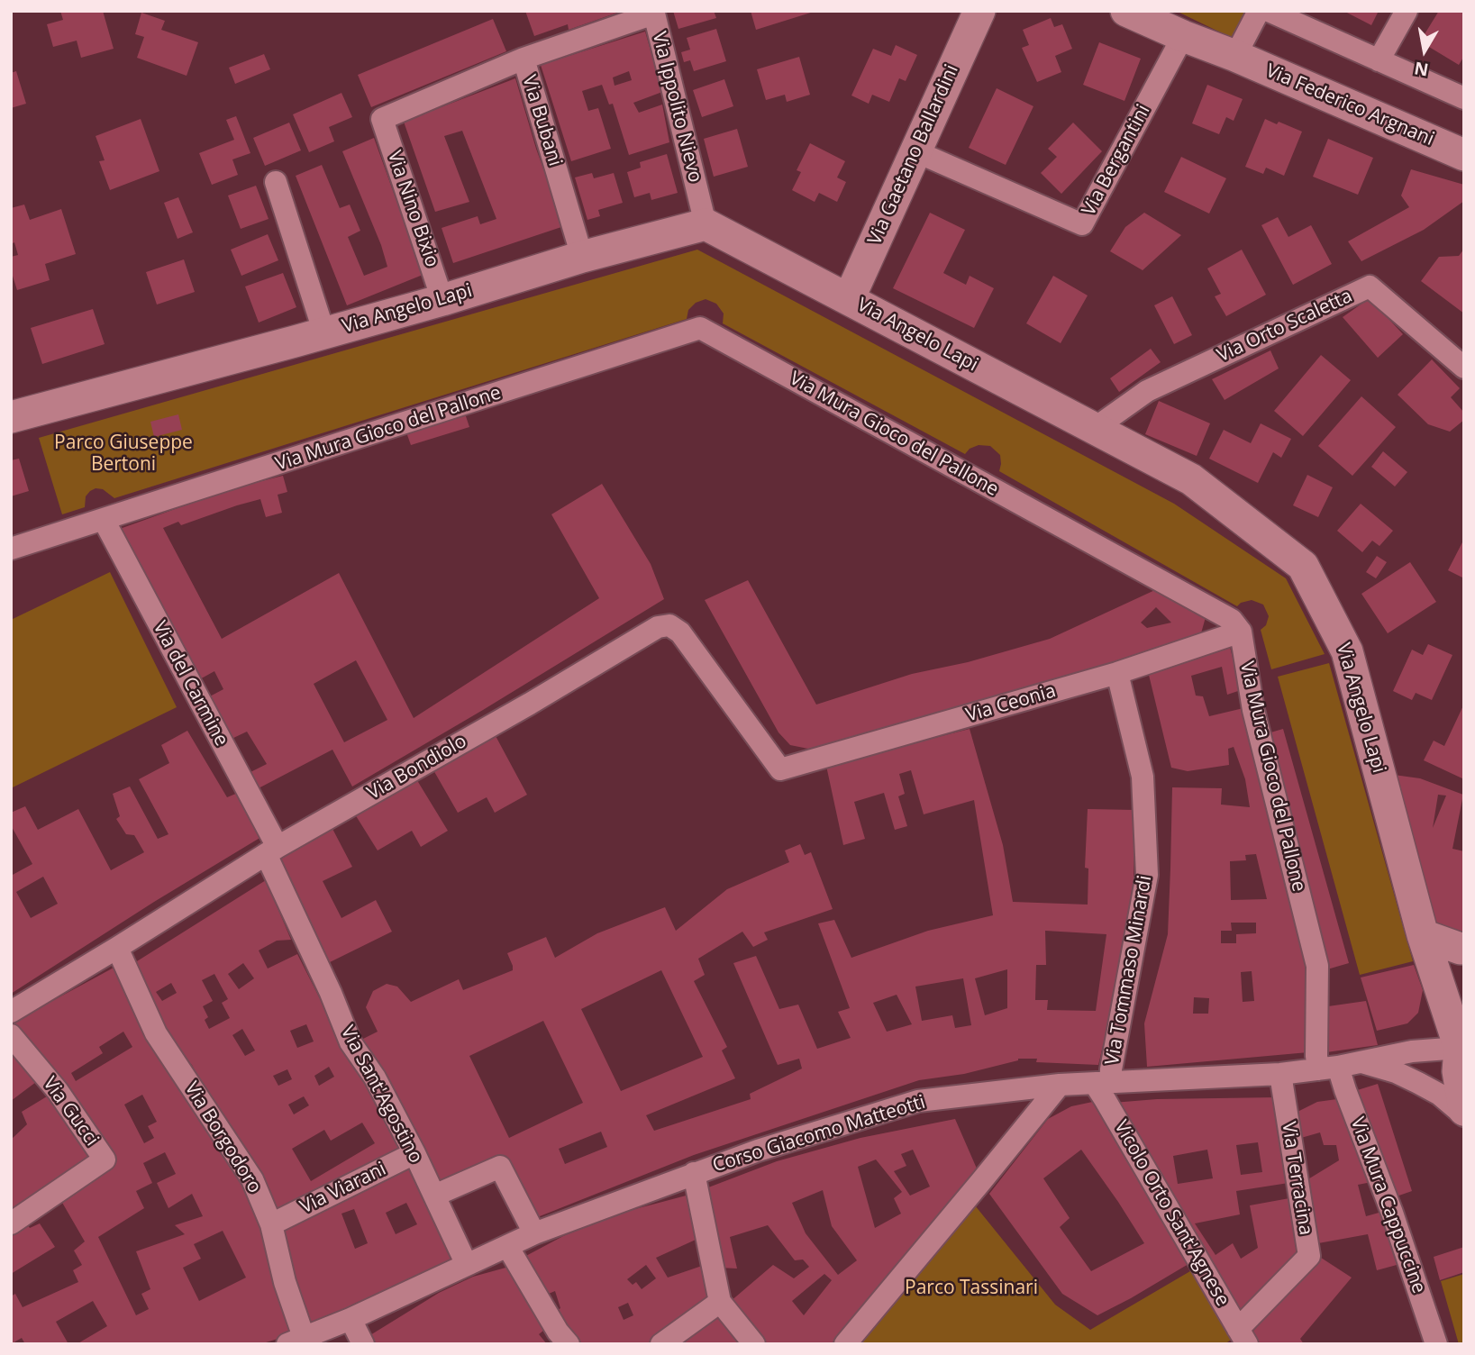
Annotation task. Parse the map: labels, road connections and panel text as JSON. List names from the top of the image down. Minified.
{"streets":{"street":["Via Federico Argnani","Via Ippolito Nievo","Via Bubani","Via Gaetano Ballardini","Via Bergantini","Via Nino Bixio","Via Angelo Lapi","Via Orto Scaletta","Via Mura Gioco del Pallone","Via del Carmine","Via Ceonia","Via Bondiolo","Via Tommaso Minardi","Via Sant'Agostino","Via Gucci","Corso Giacomo Matteotti","Via Borgodoro","Via Terracina","Via Viarani","Via Mura Cappuccine","Vicolo Orto Sant'Agnese"]},"crossings":[["Via Federico Argnani","Via Bergantini"],["Via Ippolito Nievo","Via Bubani"],["Via Ippolito Nievo","Via Angelo Lapi"],["Via Bubani","Via Nino Bixio"],["Via Bubani","Via Angelo Lapi"],["Via Gaetano Ballardini","Via Bergantini"],["Via Gaetano Ballardini","Via Angelo Lapi"],["Via Nino Bixio","Via Angelo Lapi"],["Via Angelo Lapi","Via Orto Scaletta"],["Via Angelo Lapi","Corso Giacomo Matteotti"],["Via Mura Gioco del Pallone","Via del Carmine"],["Via Mura Gioco del Pallone","Via Ceonia"],["Via Mura Gioco del Pallone","Corso Giacomo Matteotti"],["Via Mura Gioco del Pallone","Via Mura Cappuccine"],["Via del Carmine","Via Bondiolo"],["Via del Carmine","Via Sant'Agostino"],["Via Ceonia","Via Bondiolo"],["Via Ceonia","Via Tommaso Minardi"],["Via Bondiolo","Via Sant'Agostino"],["Via Bondiolo","Via Borgodoro"],["Via Tommaso Minardi","Corso Giacomo Matteotti"],["Via Tommaso Minardi","Vicolo Orto Sant'Agnese"],["Via Sant'Agostino","Corso Giacomo Matteotti"],["Via Sant'Agostino","Via Viarani"],["Corso Giacomo Matteotti","Via Borgodoro"],["Corso Giacomo Matteotti","Via Terracina"],["Corso Giacomo Matteotti","Via Mura Cappuccine"],["Corso Giacomo Matteotti","Vicolo Orto Sant'Agnese"],["Via Borgodoro","Via Viarani"],["Via Terracina","Vicolo Orto Sant'Agnese"]],"parks":["Parco Giuseppe Bertoni","Parco Tassinari"],"north":"bottom"}
